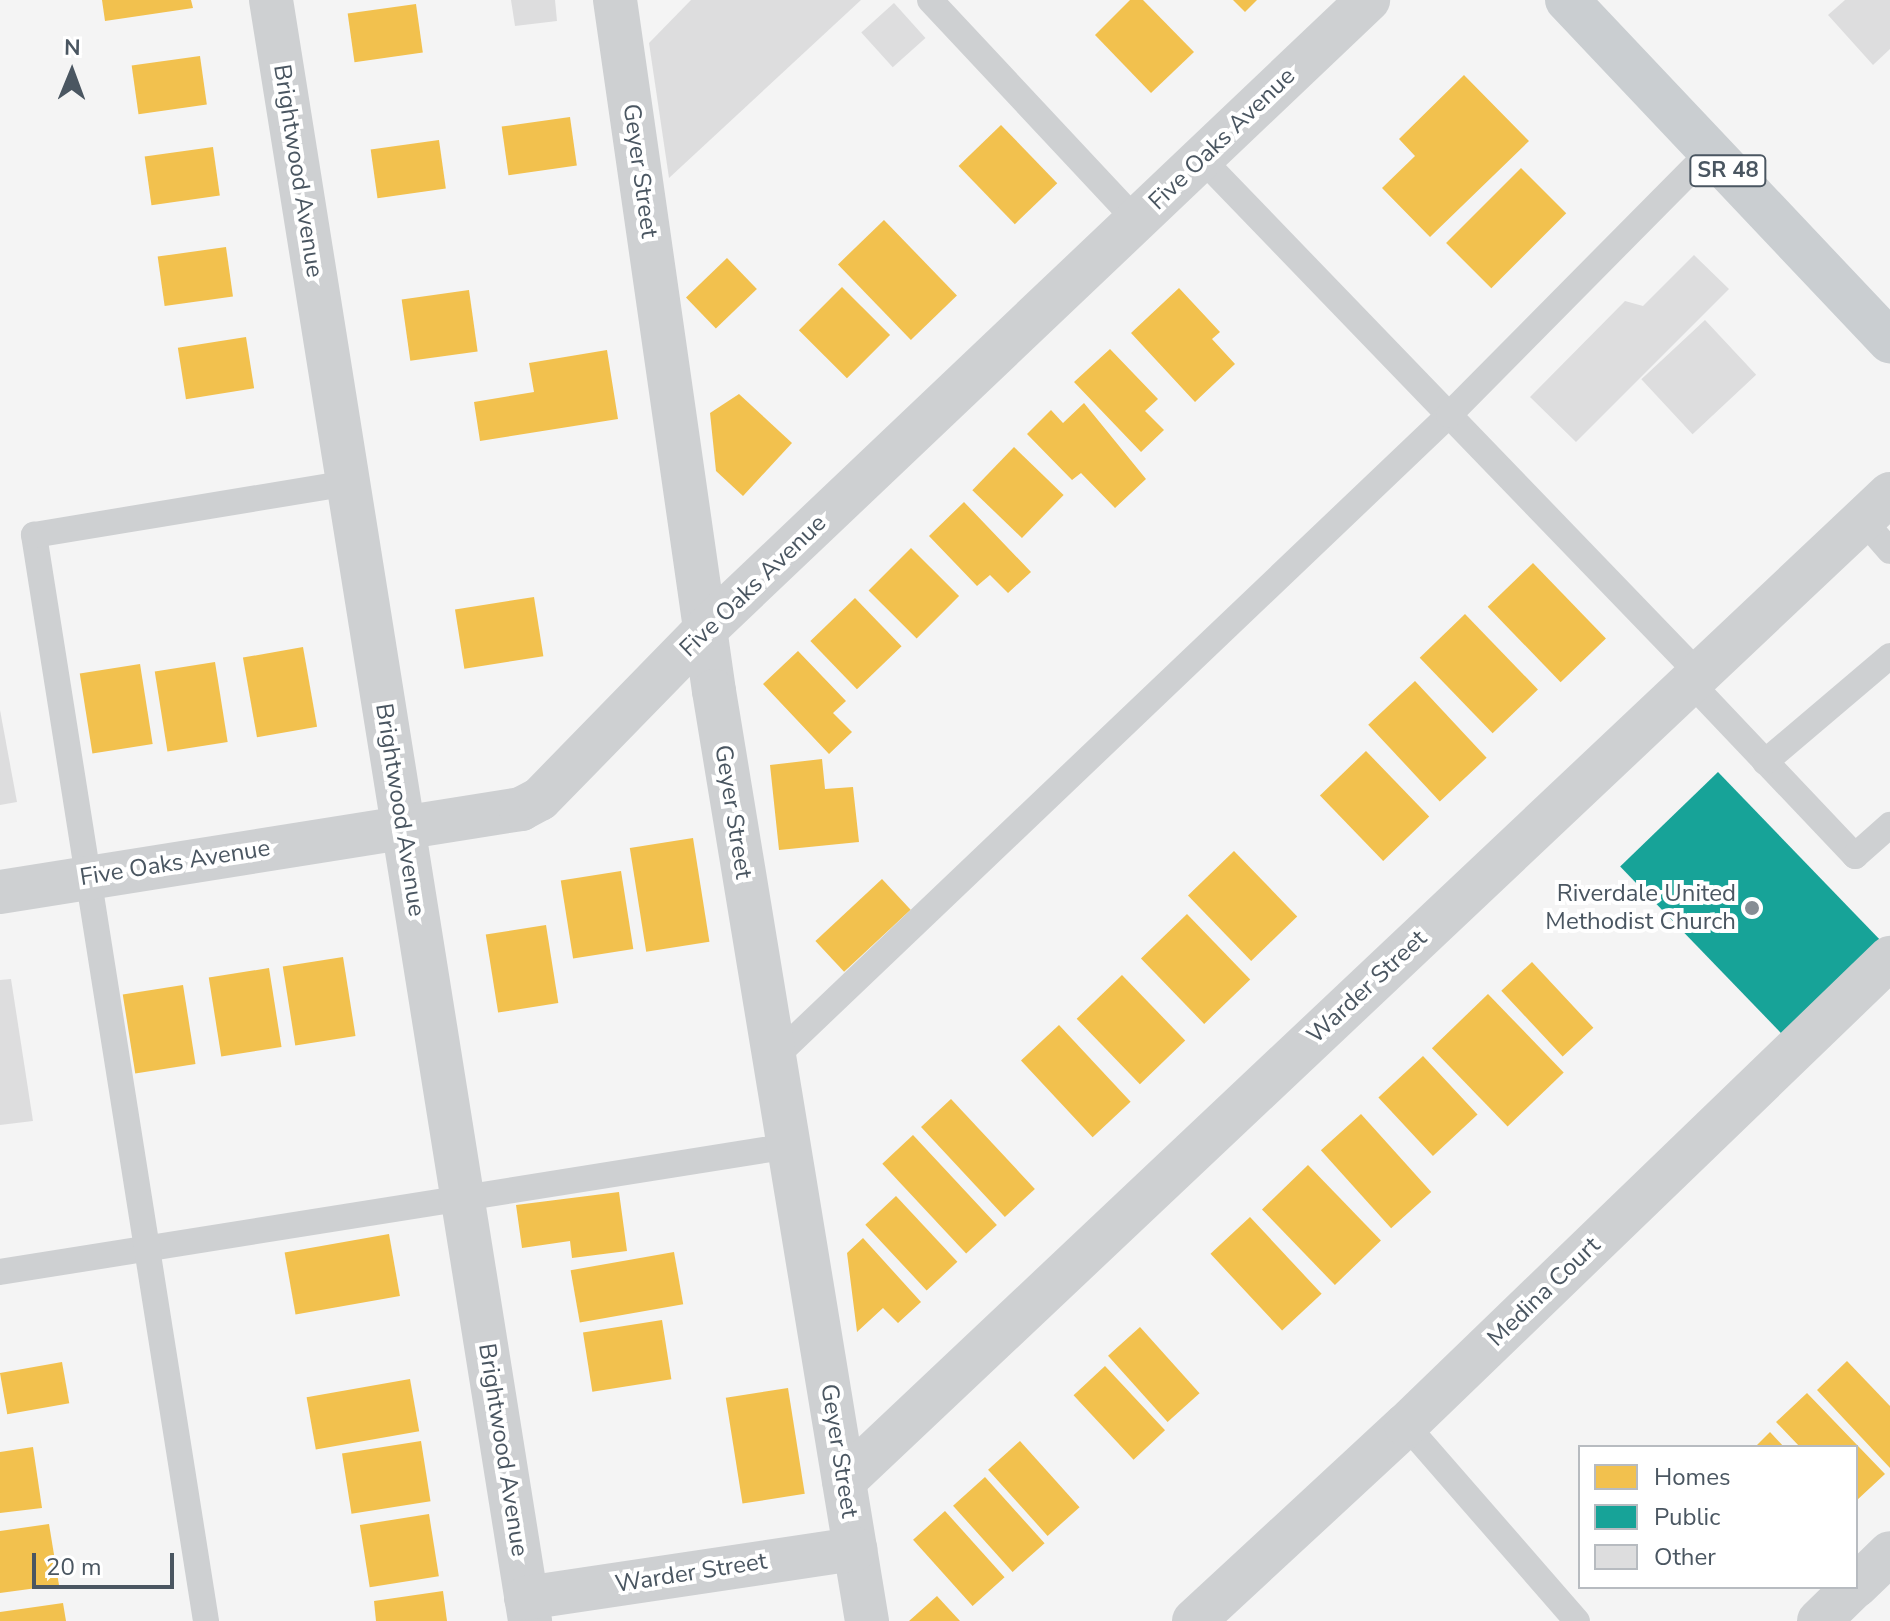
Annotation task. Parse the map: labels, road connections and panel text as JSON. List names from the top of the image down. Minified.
{"streets":{"main road":["SR 48"],"street":["Five Oaks Avenue","Brightwood Avenue","Geyer Street","Warder Street","Medina Court"]},"crossings":[["Five Oaks Avenue","Brightwood Avenue"],["Five Oaks Avenue","Geyer Street"],["Brightwood Avenue","Warder Street"],["Geyer Street","Warder Street"]],"places":["Riverdale United Methodist Church"],"legend":["Homes","Public","Other"],"scale_bar":"20 m","north":"top"}
